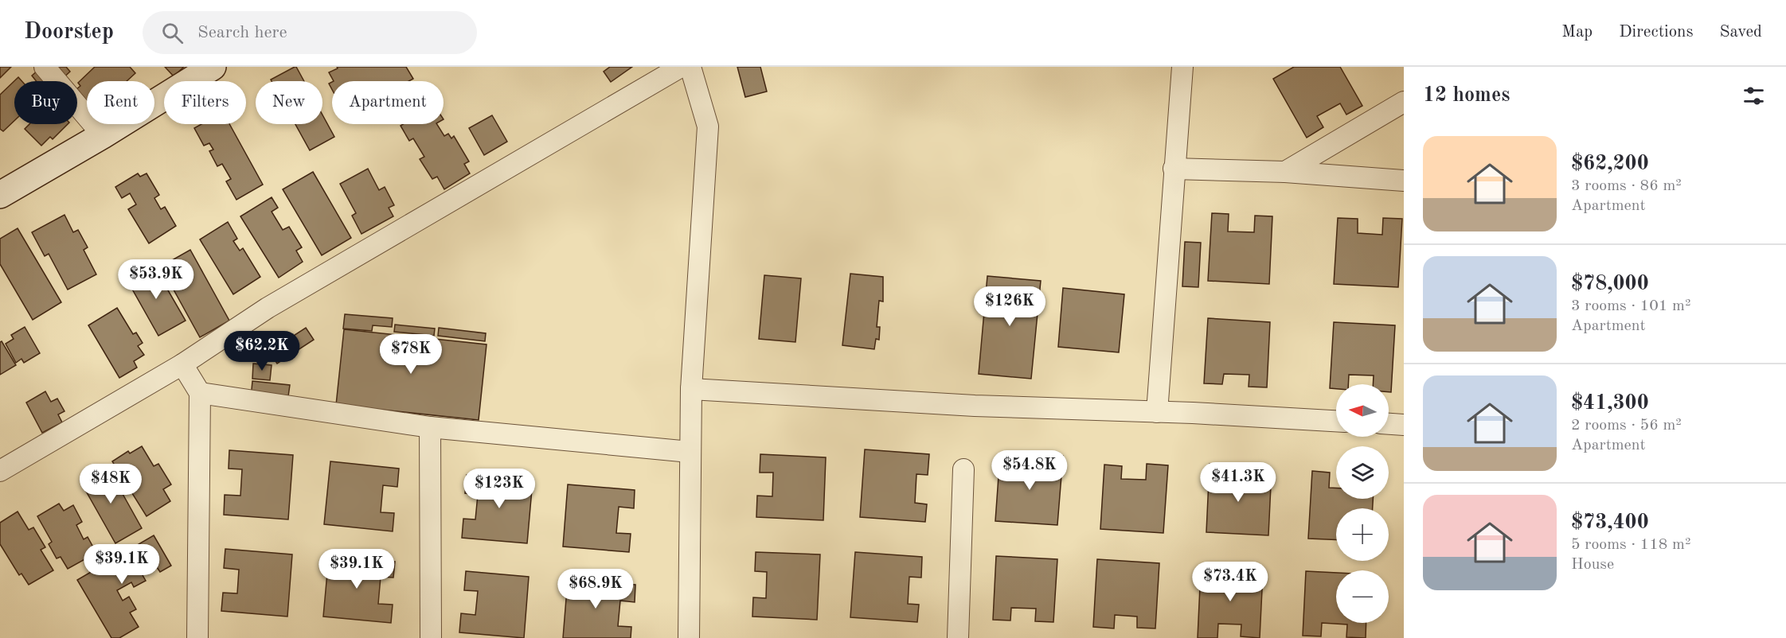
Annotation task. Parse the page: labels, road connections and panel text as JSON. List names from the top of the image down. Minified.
{"north":"left","page":{"header":"Doorstep","search":"Search here","nav":["Map","Directions","Saved"],"heading":"12 homes","chip":["Buy","Rent","Filters","New","Apartment"],"list":[{"name":"$62,200","note":"3 rooms · 86 m² · Apartment"},{"name":"$78,000","note":"3 rooms · 101 m² · Apartment"},{"name":"$41,300","note":"2 rooms · 56 m² · Apartment"},{"name":"$73,400","note":"5 rooms · 118 m² · House"}],"price":["$53.9K","$126K","$62.2K","$78K","$54.8K","$41.3K","$48K","$123K","$39.1K","$39.1K","$73.4K","$68.9K"],"map_buttons":["+","−"]}}
